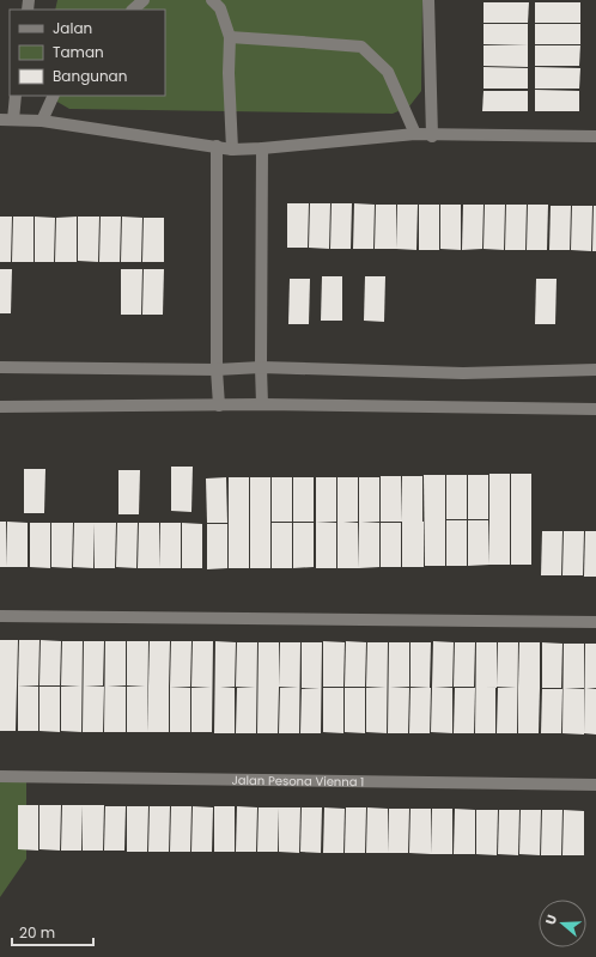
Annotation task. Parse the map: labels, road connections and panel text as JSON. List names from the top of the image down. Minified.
{"streets":{"street":["Jalan Pesona Vienna 1"]},"legend":["Jalan","Taman","Bangunan"],"scale_bar":"20 m","north":"left"}
